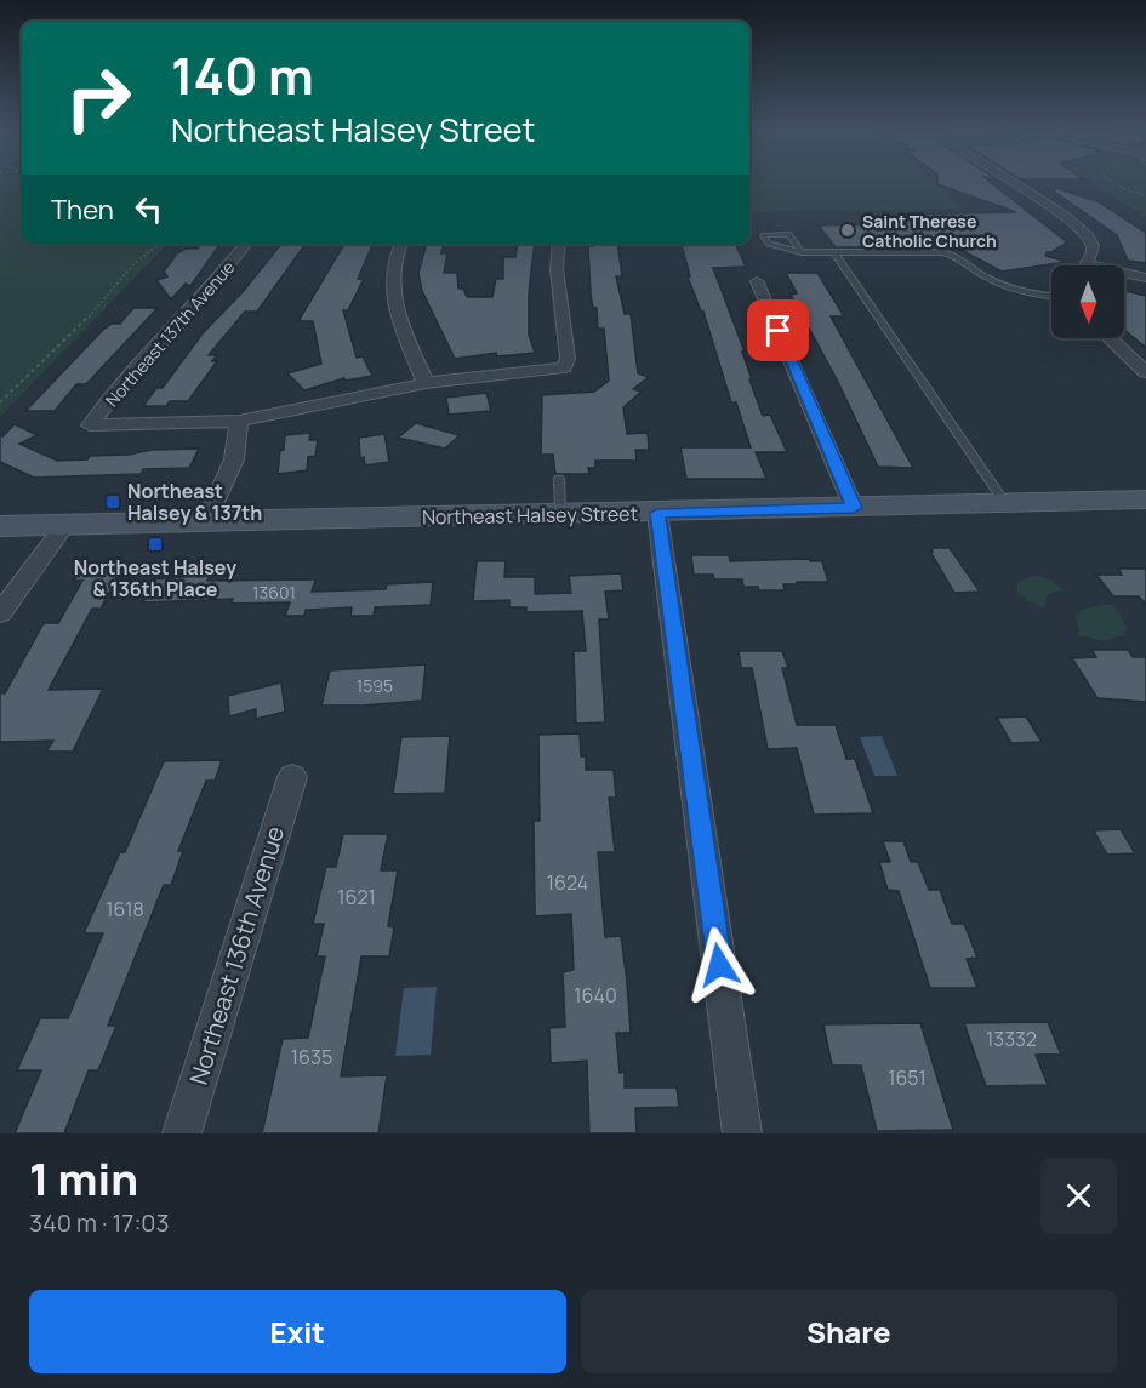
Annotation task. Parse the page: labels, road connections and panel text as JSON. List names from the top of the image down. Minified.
{"streets":{"main road":["Northeast Halsey Street"],"street":["Northeast 137th Avenue","Northeast 136th Avenue"]},"places":{"other":["Saint Therese Catholic Church"],"transit":["Northeast Halsey & 137th","Northeast Halsey & 136th Place"]},"house_numbers":["13601","1595","1624","1621","1618","1640","13332","1635","1651"],"north":"bottom","page":{"turn":["140 m","Northeast Halsey Street"],"then":"Then","heading":["1 min","340 m · 17:03"],"buttons":["Exit","Share"]}}
